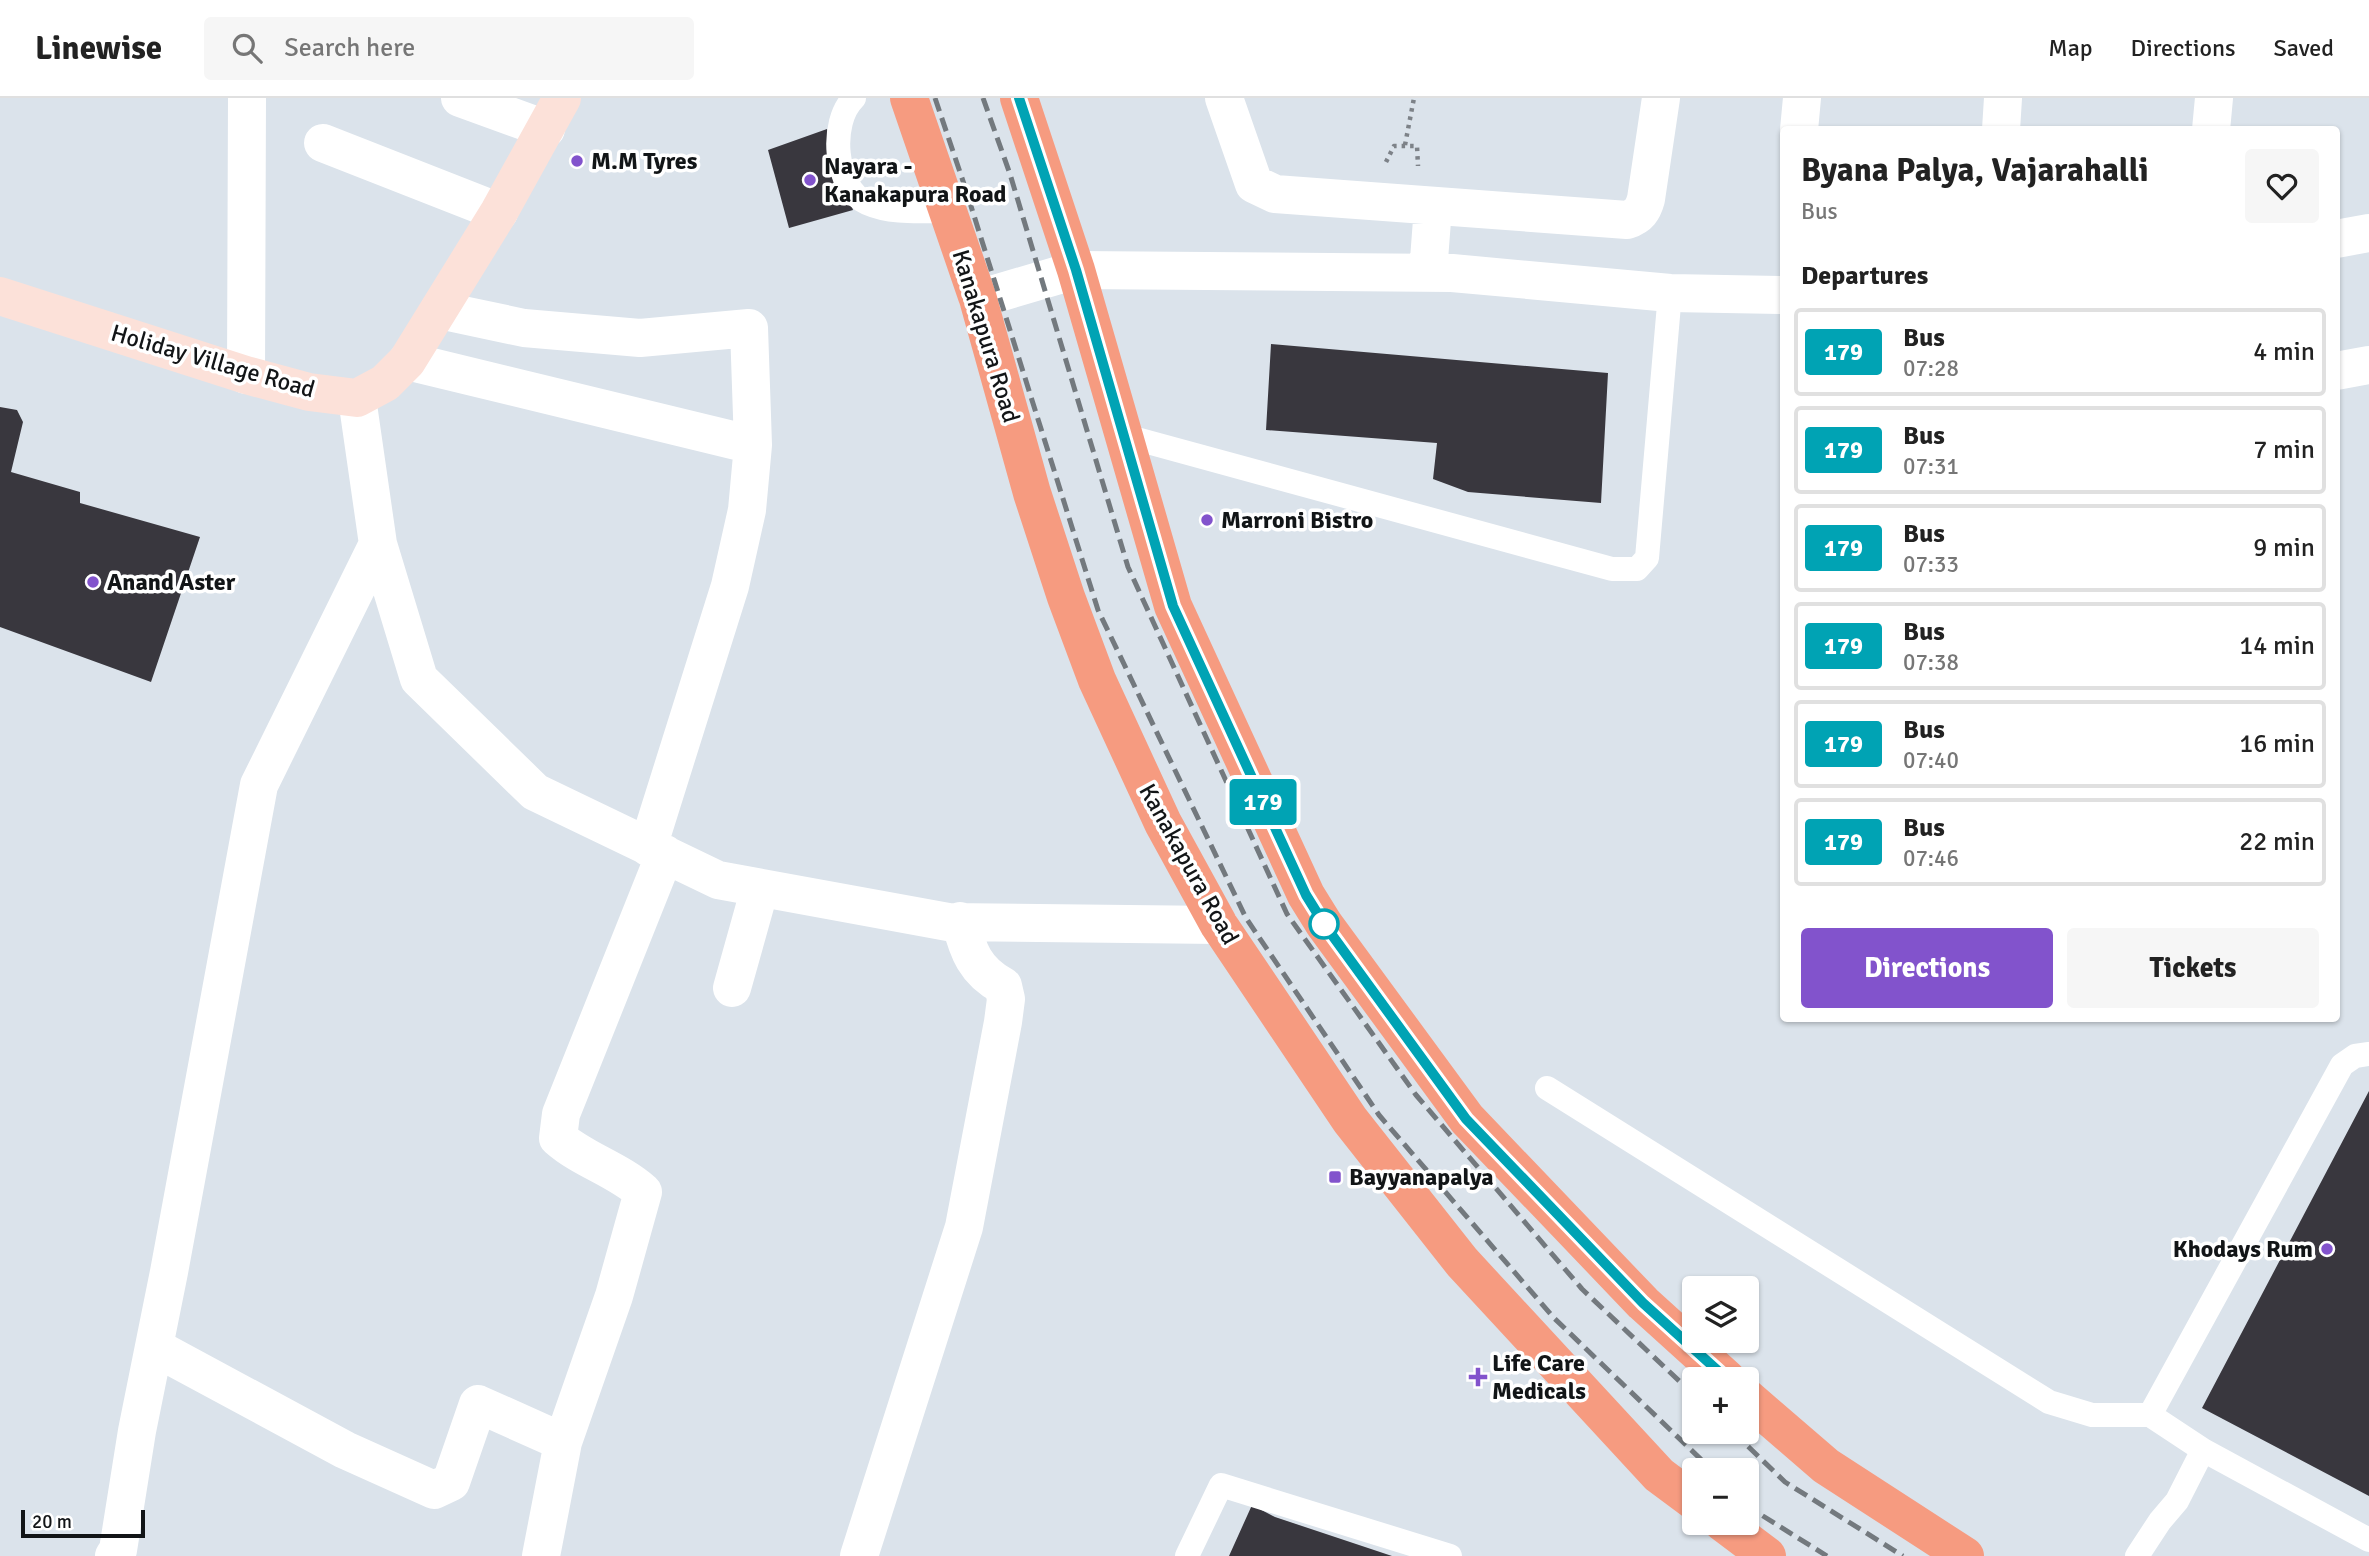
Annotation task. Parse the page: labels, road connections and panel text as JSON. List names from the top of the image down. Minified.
{"streets":{"highway":["Kanakapura Road"],"street":["Holiday Village Road"]},"places":{"other":["M.M Tyres","Nayara - Kanakapura Road","Marroni Bistro","Anand Aster","Khodays Rum"],"transit":["Bayyanapalya"],"health":["Life Care Medicals"]},"lines":["bus line 179"],"scale_bar":"20 m","page":{"header":"Linewise","search":"Search here","nav":["Map","Directions","Saved"],"on_map":"179","heading":[["Byana Palya, Vajarahalli","Bus"],"Departures"],"list":[{"mark":"179","name":"Bus","note":"07:28","value":"4 min"},{"mark":"179","name":"Bus","note":"07:31","value":"7 min"},{"mark":"179","name":"Bus","note":"07:33","value":"9 min"},{"mark":"179","name":"Bus","note":"07:38","value":"14 min"},{"mark":"179","name":"Bus","note":"07:40","value":"16 min"},{"mark":"179","name":"Bus","note":"07:46","value":"22 min"}],"buttons":["Directions","Tickets"],"map_buttons":["+","−"],"scale":"20 m"}}
